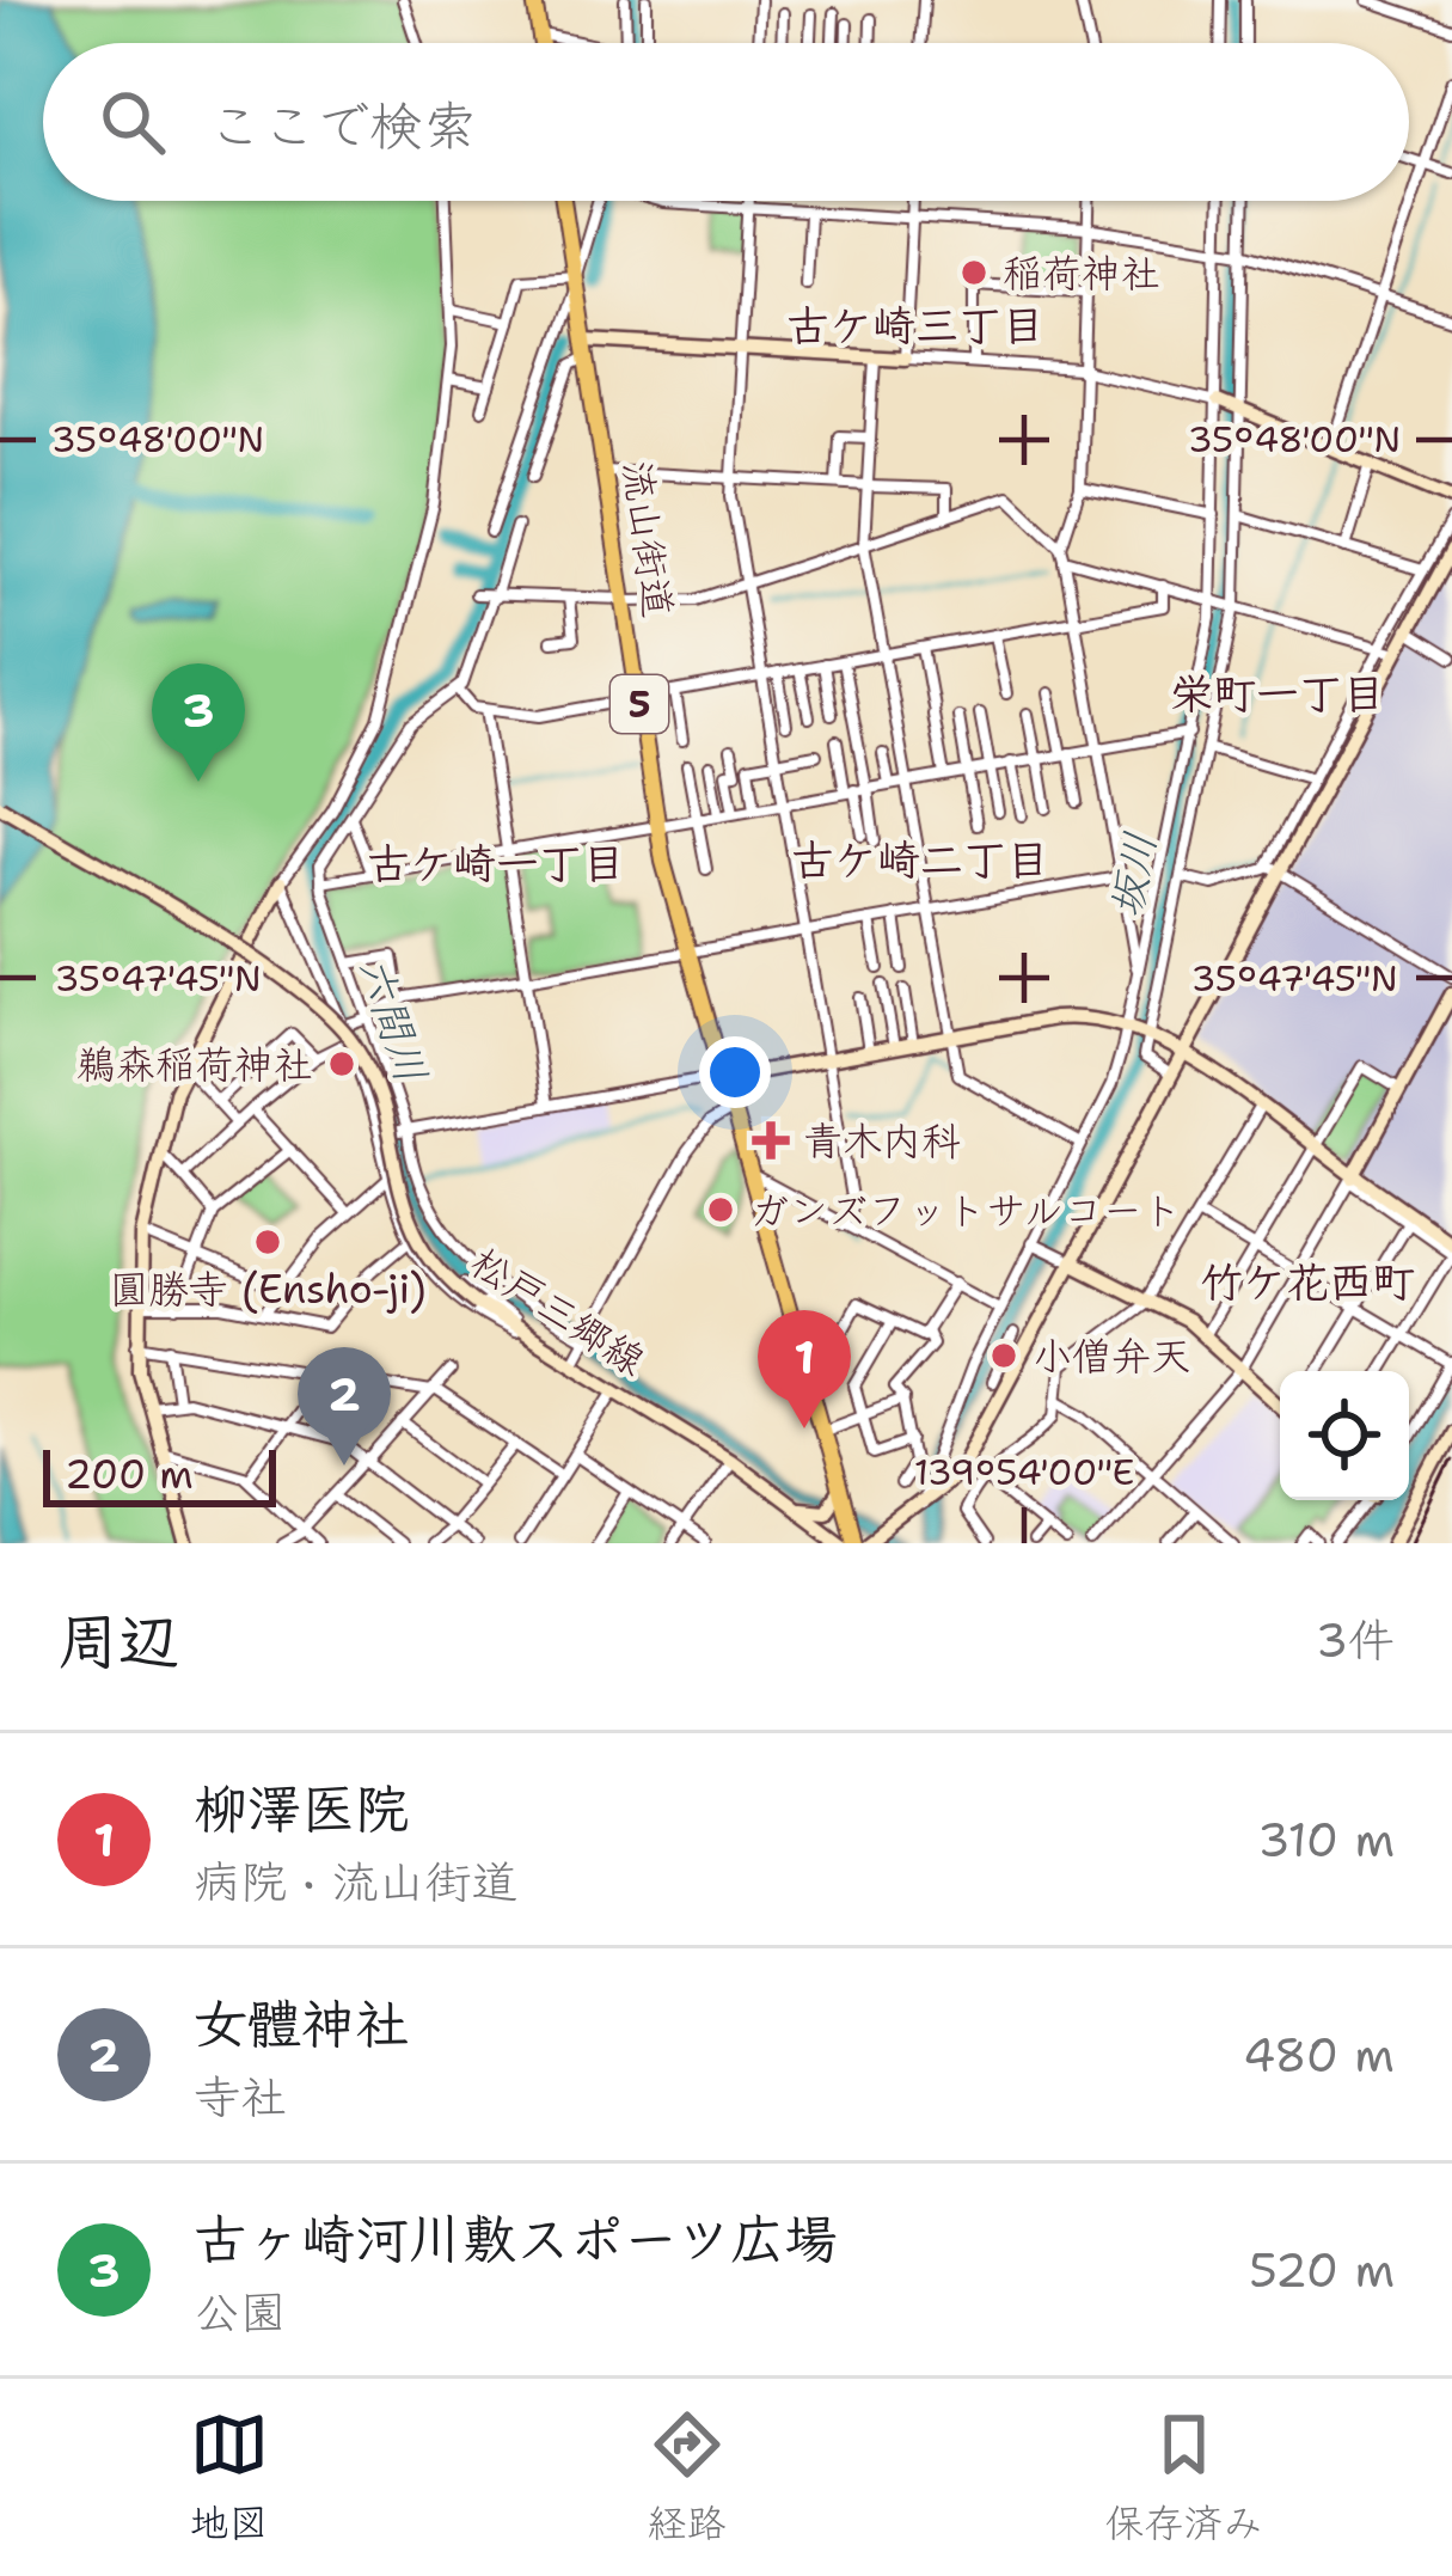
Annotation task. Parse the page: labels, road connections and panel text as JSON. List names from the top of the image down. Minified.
{"streets":{"main road":["流山街道","5"],"street":["松戸三郷線"]},"districts":["古ケ崎三丁目","栄町一丁目","古ケ崎二丁目","古ケ崎一丁目","竹ケ花西町"],"water":["坂川","六間川"],"places":{"other":["稲荷神社","鵜森稲荷神社","ガンズフットサルコート","圓勝寺 (Ensho-ji)","小僧弁天"],"health":["青木内科"]},"scale_bar":"200 m","page":{"search":"ここで検索","pins":["3","1","2"],"scale":"200 m","heading":["周辺","3件"],"list":[{"mark":"1","name":"柳澤医院","note":"病院 · 流山街道","value":"310 m"},{"mark":"2","name":"女體神社","note":"寺社","value":"480 m"},{"mark":"3","name":"古ヶ崎河川敷スポーツ広場","note":"公園","value":"520 m"}],"nav":["地図","経路","保存済み"]},"coordinates":["35°48'00\"N","35°47'45\"N","139°54'00\"E"]}
